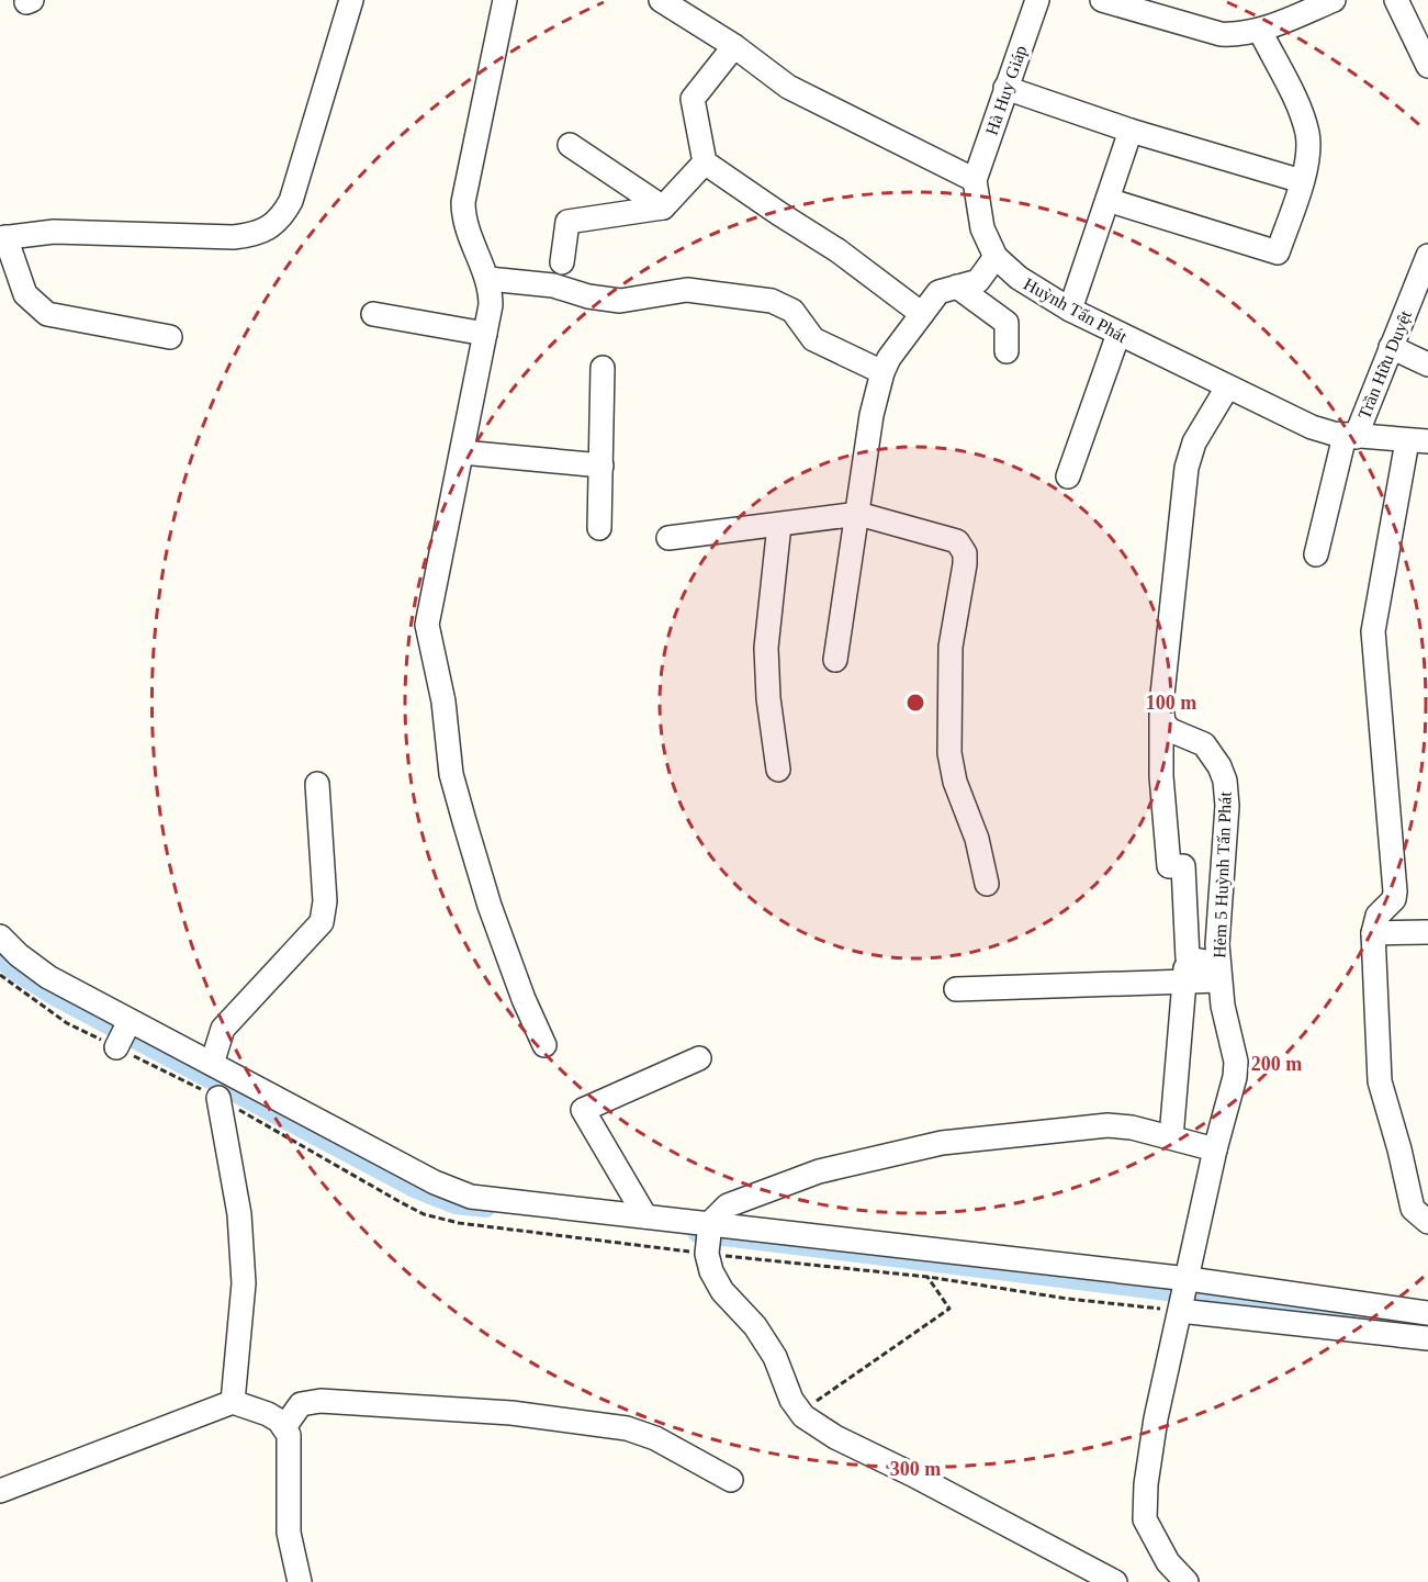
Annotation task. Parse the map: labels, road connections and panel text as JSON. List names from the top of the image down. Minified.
{"streets":{"street":["Hà Huy Giáp","Huỳnh Tấn Phát","Trần Hữu Duyệt","Hẻm 5 Huỳnh Tấn Phát"]},"crossings":[["Hà Huy Giáp","Huỳnh Tấn Phát"],["Huỳnh Tấn Phát","Trần Hữu Duyệt"]],"rings":["100 m","200 m","300 m"]}
